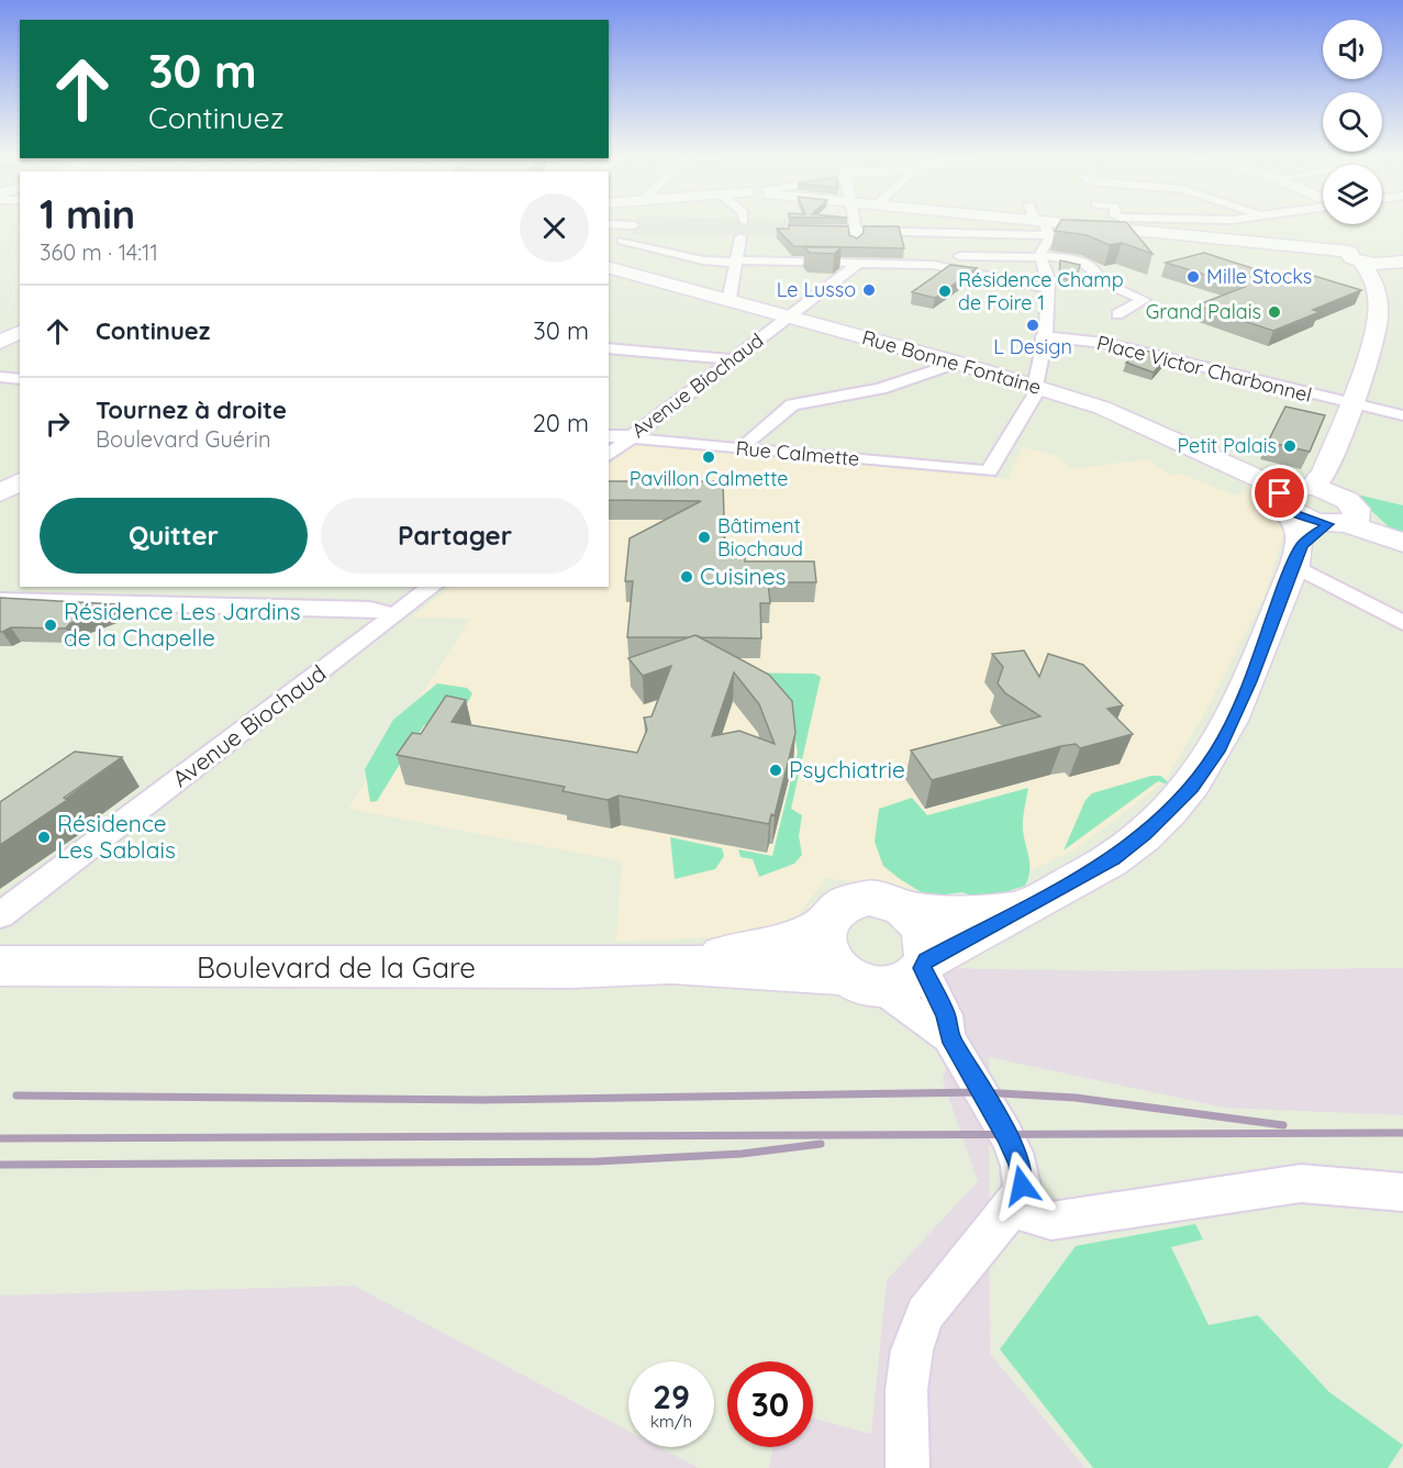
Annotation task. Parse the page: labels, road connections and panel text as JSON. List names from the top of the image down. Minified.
{"streets":{"main road":["Rue Bonne Fontaine","Boulevard de la Gare"],"street":["Place Victor Charbonnel","Avenue Biochaud","Rue Calmette"]},"crossings":[["Rue Bonne Fontaine","Avenue Biochaud"],["Rue Bonne Fontaine","Rue Calmette"],["Avenue Biochaud","Rue Calmette"]],"places":["Mille Stocks","Le Lusso","Résidence Champ de Foire 1","Grand Palais","L Design","Petit Palais","Pavillon Calmette","Bâtiment Biochaud","Cuisines","Résidence Les Jardins de la Chapelle","Psychiatrie","Résidence Les Sablais"],"page":{"turn":["30 m","Continuez"],"heading":["1 min","360 m · 14:11"],"list":[{"name":"Continuez","value":"30 m"},{"name":"Tournez à droite","note":"Boulevard Guérin","value":"20 m"}],"buttons":["Quitter","Partager"],"speed":"29 km/h","limit":"30"}}
